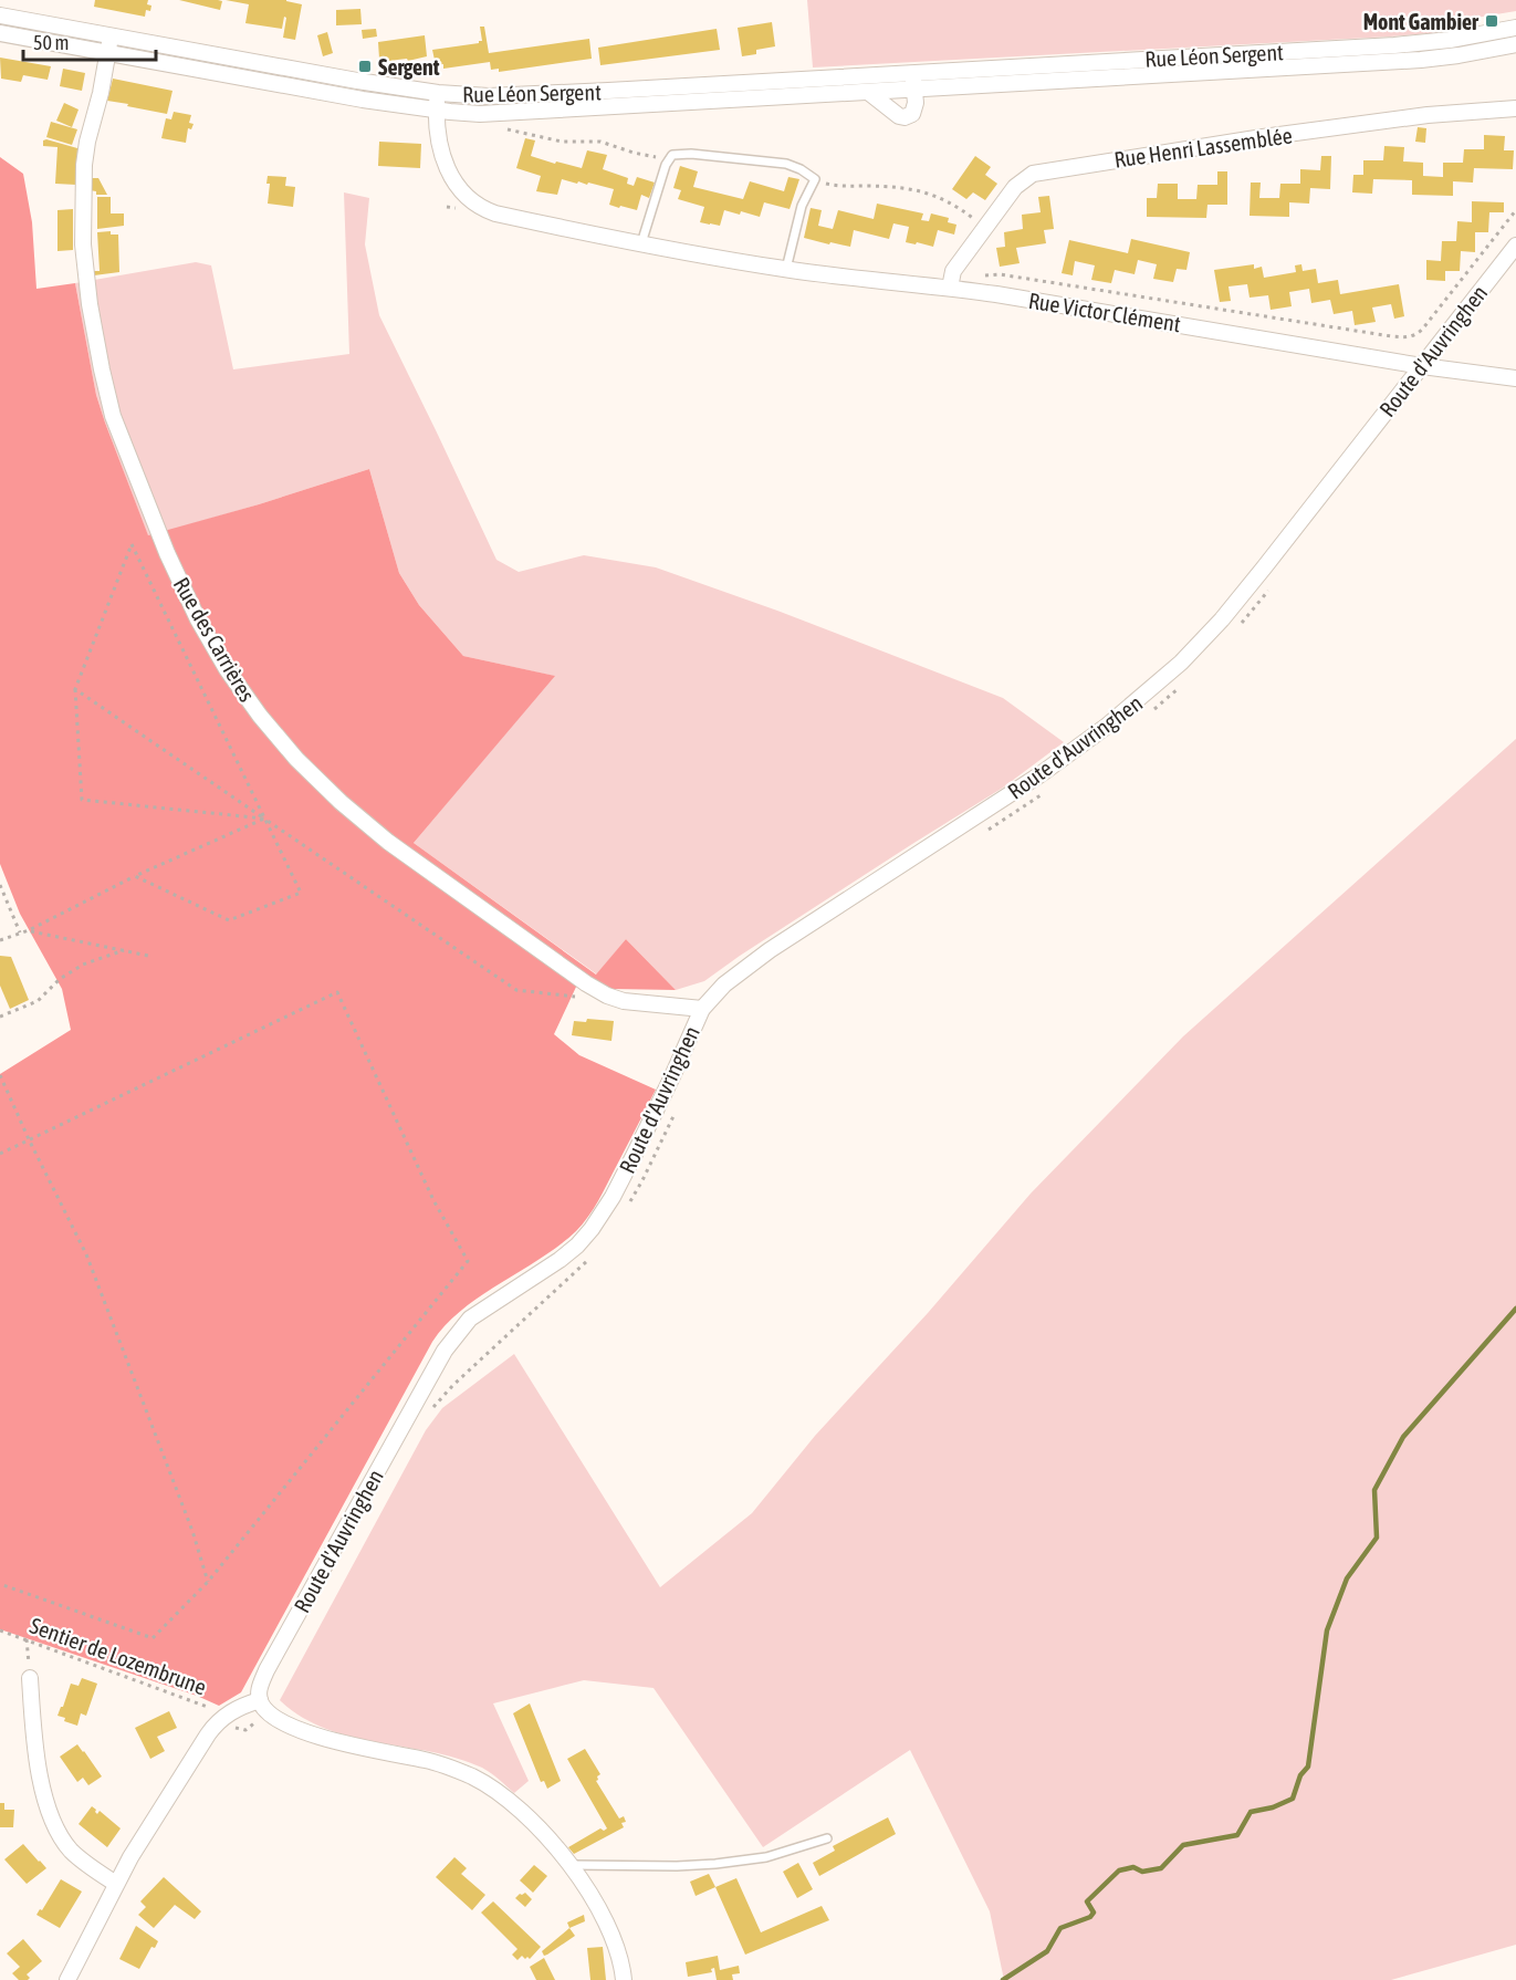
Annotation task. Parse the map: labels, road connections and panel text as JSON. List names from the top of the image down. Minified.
{"streets":{"street":["Rue Léon Sergent","Rue Henri Lassemblée","Rue Victor Clément","Route d'Auvringhen","Rue des Carrières"],"path":["Sentier de Lozembrune"]},"crossings":[["Rue Léon Sergent","Rue Victor Clément"],["Rue Léon Sergent","Rue des Carrières"],["Rue Henri Lassemblée","Rue Victor Clément"],["Rue Victor Clément","Route d'Auvringhen"],["Route d'Auvringhen","Rue des Carrières"]],"places":{"transit":["Mont Gambier","Sergent"]},"scale_bar":"50 m"}
